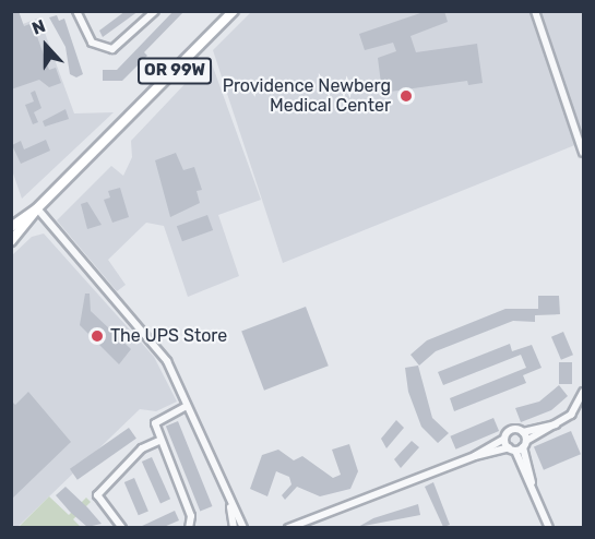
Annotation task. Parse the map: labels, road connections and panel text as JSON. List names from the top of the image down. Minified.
{"streets":{"highway":["OR 99W"]},"places":["Providence Newberg Medical Center","The UPS Store"],"north":"top"}
